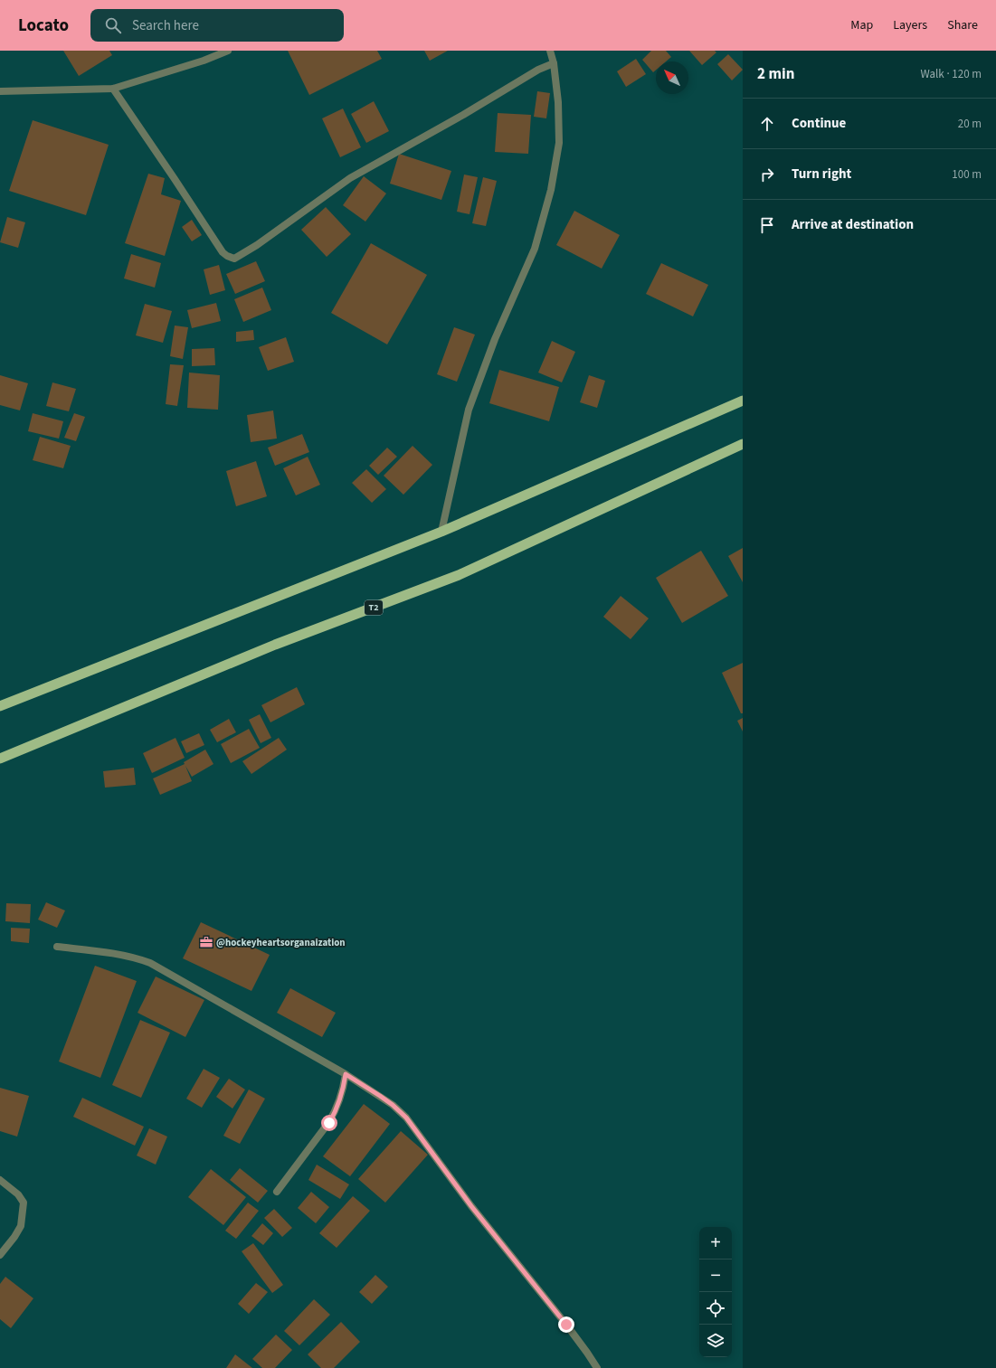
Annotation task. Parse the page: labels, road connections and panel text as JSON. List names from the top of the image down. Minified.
{"streets":{"highway":["T2"]},"places":{"office":["@hockeyheartsorganaization"]},"north":"top left","page":{"header":"Locato","search":"Search here","nav":["Map","Layers","Share"],"heading":["2 min","Walk · 120 m"],"list":[["Continue","20 m"],["Turn right","100 m"],"Arrive at destination"],"map_buttons":["+","−"]}}
